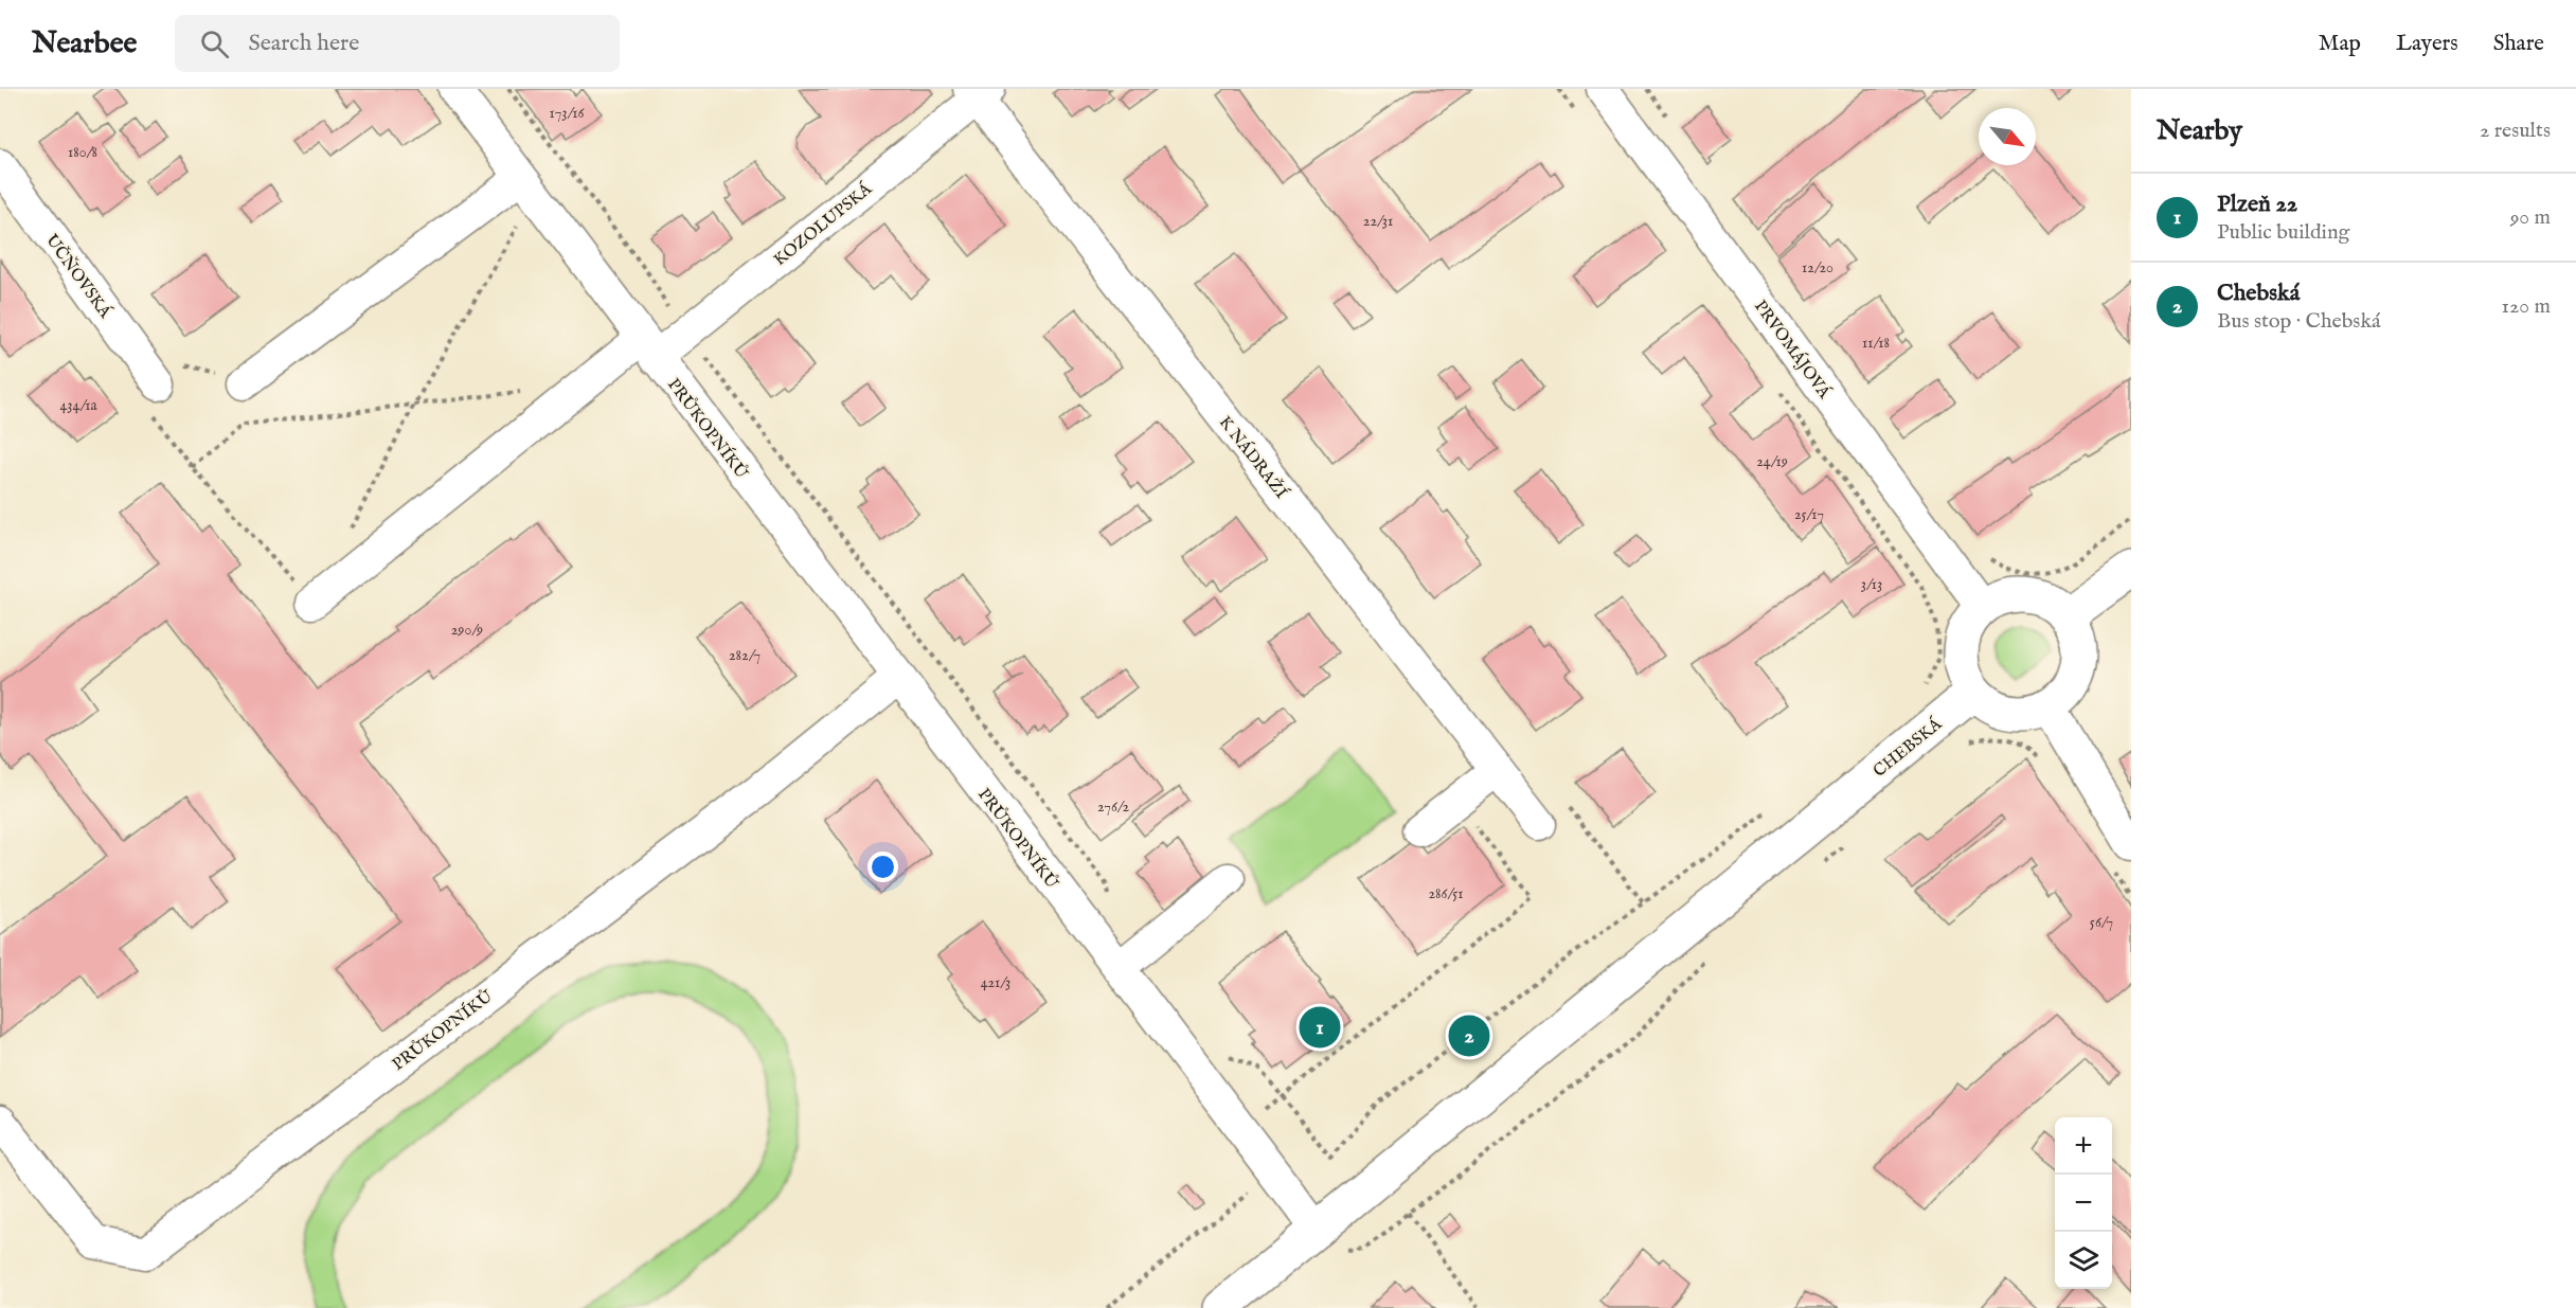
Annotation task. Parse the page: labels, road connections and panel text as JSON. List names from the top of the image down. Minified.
{"streets":{"main road":["CHEBSKÁ"],"street":["KOZOLUPSKÁ","UČŇOVSKÁ","PRVOMÁJOVÁ","PRŮKOPNÍKŮ","K NÁDRAŽÍ"]},"crossings":[["KOZOLUPSKÁ","PRŮKOPNÍKŮ"],["KOZOLUPSKÁ","K NÁDRAŽÍ"],["PRVOMÁJOVÁ","CHEBSKÁ"],["PRŮKOPNÍKŮ","CHEBSKÁ"]],"house_numbers":["173/16","180/8","22/31","12/20","11/18","434/1a","24/19","25/17","3/13","290/9","282/7","276/2","286/51","56/7","421/3"],"north":"bottom right","page":{"header":"Nearbee","search":"Search here","nav":["Map","Layers","Share"],"heading":["Nearby","2 results"],"list":[{"mark":"1","name":"Plzeň 22","note":"Public building","value":"90 m"},{"mark":"2","name":"Chebská","note":"Bus stop · Chebská","value":"120 m"}],"pins":["1","2"],"map_buttons":["+","−"]}}
